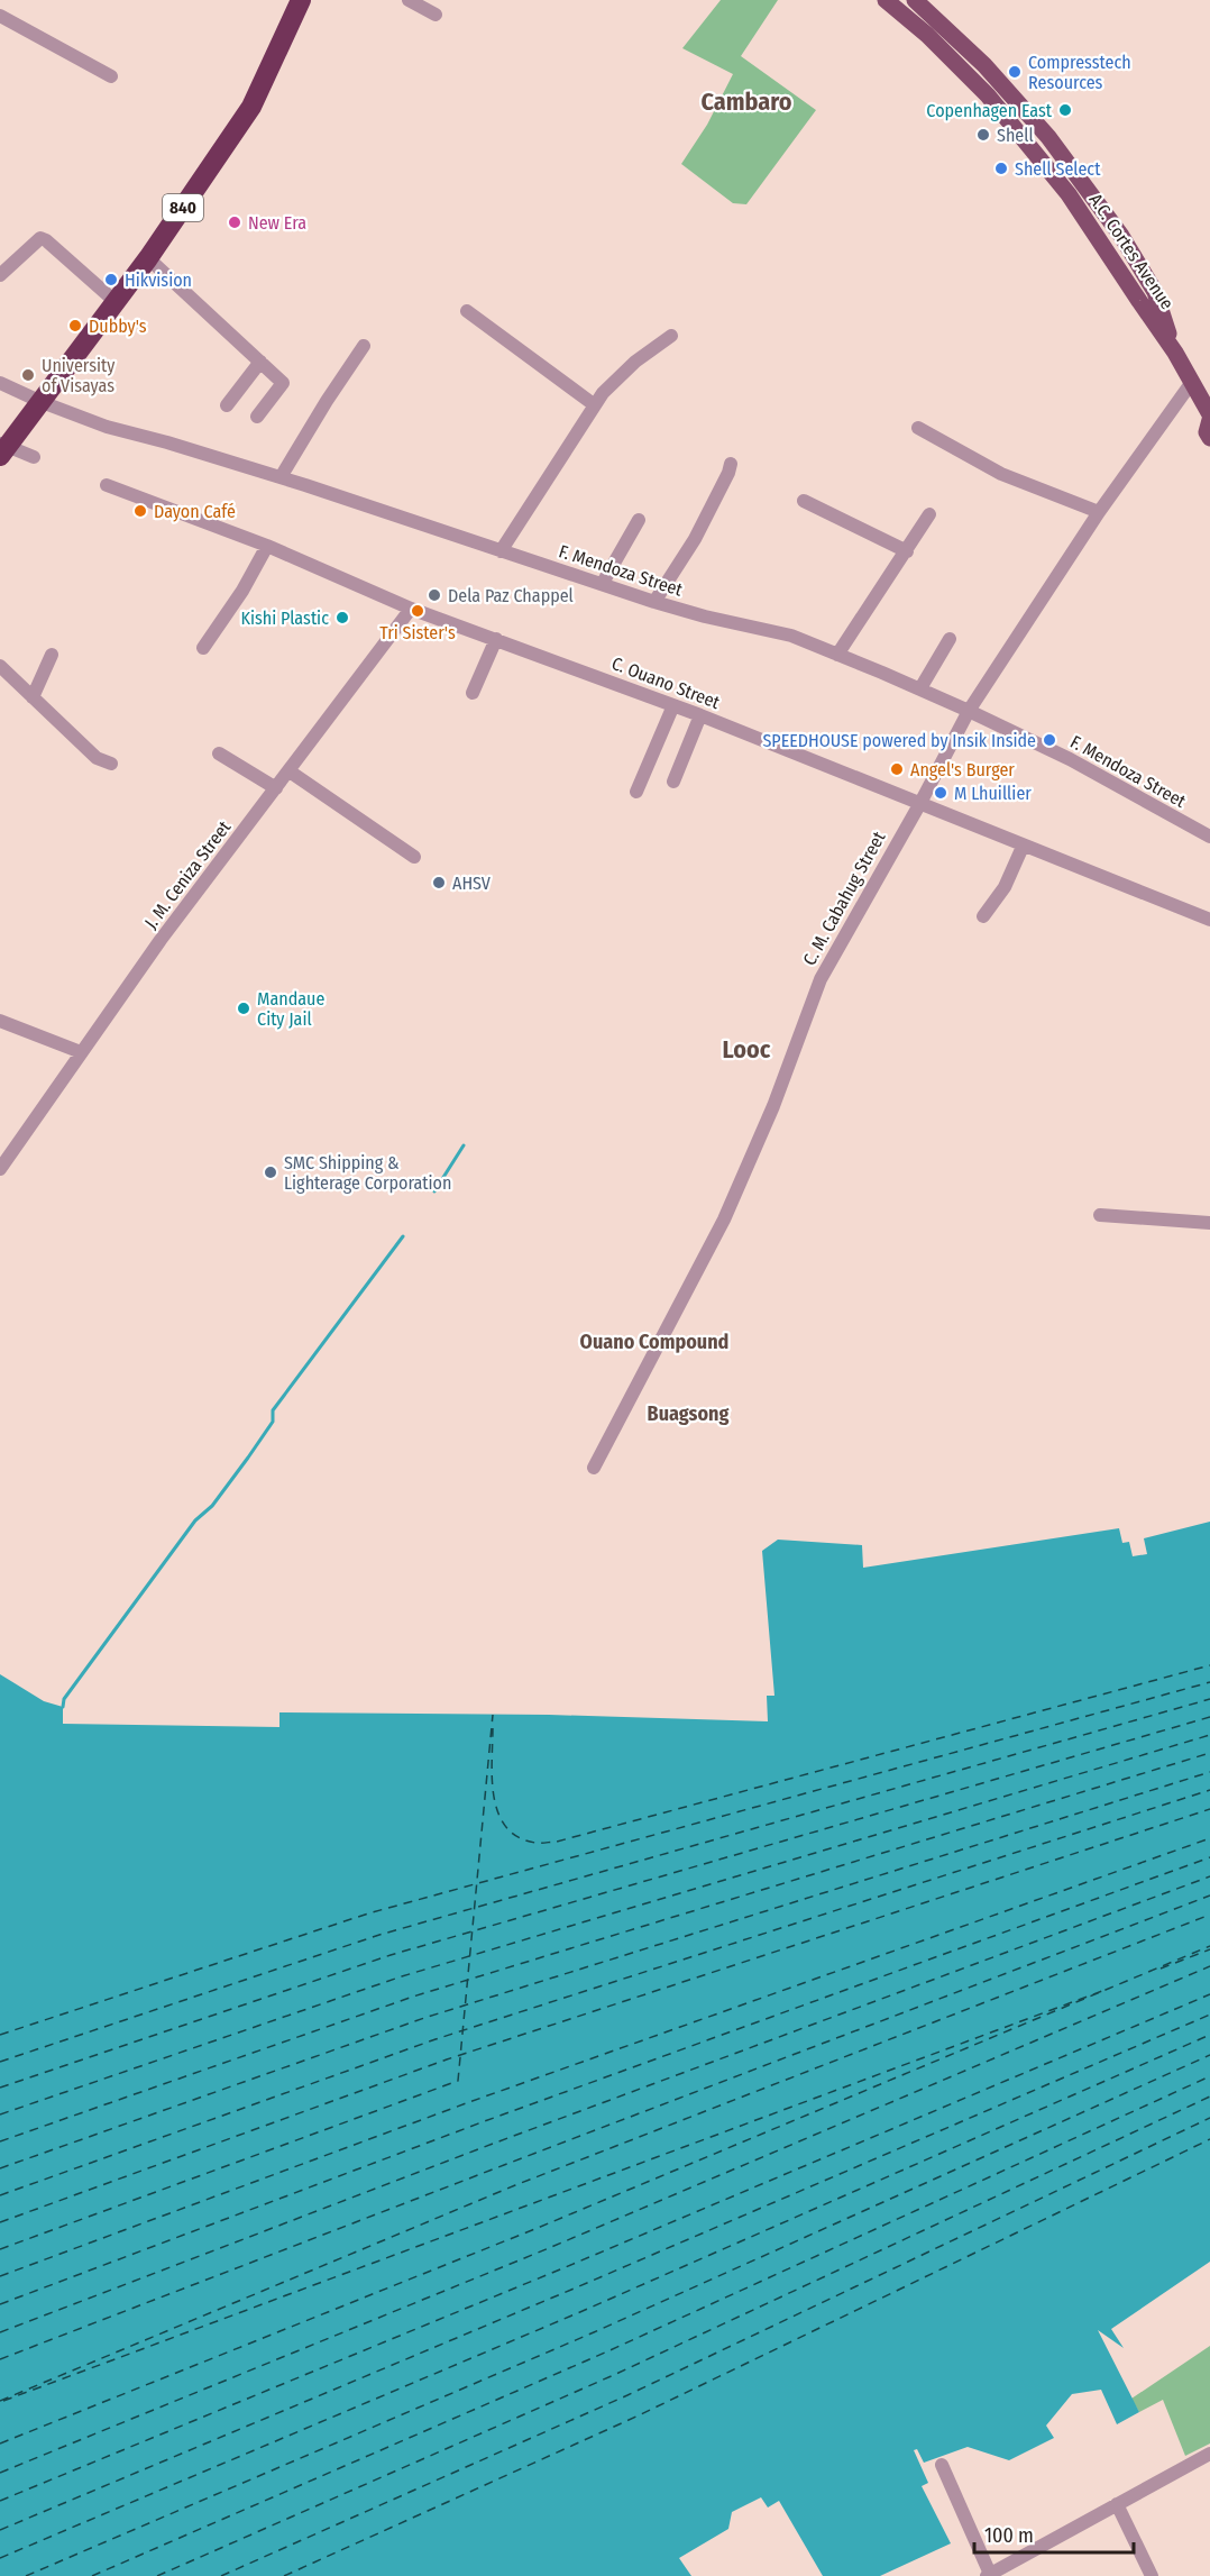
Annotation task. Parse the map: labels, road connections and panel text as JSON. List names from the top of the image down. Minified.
{"streets":{"highway":["840"],"main road":["A.C. Cortes Avenue"],"street":["F. Mendoza Street","C. Ouano Street","J. M. Ceniza Street","C. M. Cabahug Street"]},"crossings":[["840","F. Mendoza Street"],["A.C. Cortes Avenue","C. M. Cabahug Street"],["F. Mendoza Street","C. M. Cabahug Street"],["C. Ouano Street","J. M. Ceniza Street"],["C. Ouano Street","C. M. Cabahug Street"]],"districts":["Cambaro","Looc","Ouano Compound","Buagsong"],"places":["Compresstech Resources","Copenhagen East","Shell","Shell Select","New Era","Hikvision","Dubby's","University of Visayas","Dayon Café","Dela Paz Chappel","Tri Sister's","Kishi Plastic","SPEEDHOUSE powered by Insik Inside","Angel's Burger","M Lhuillier","AHSV","Mandaue City Jail","SMC Shipping & Lighterage Corporation"],"scale_bar":"100 m"}
